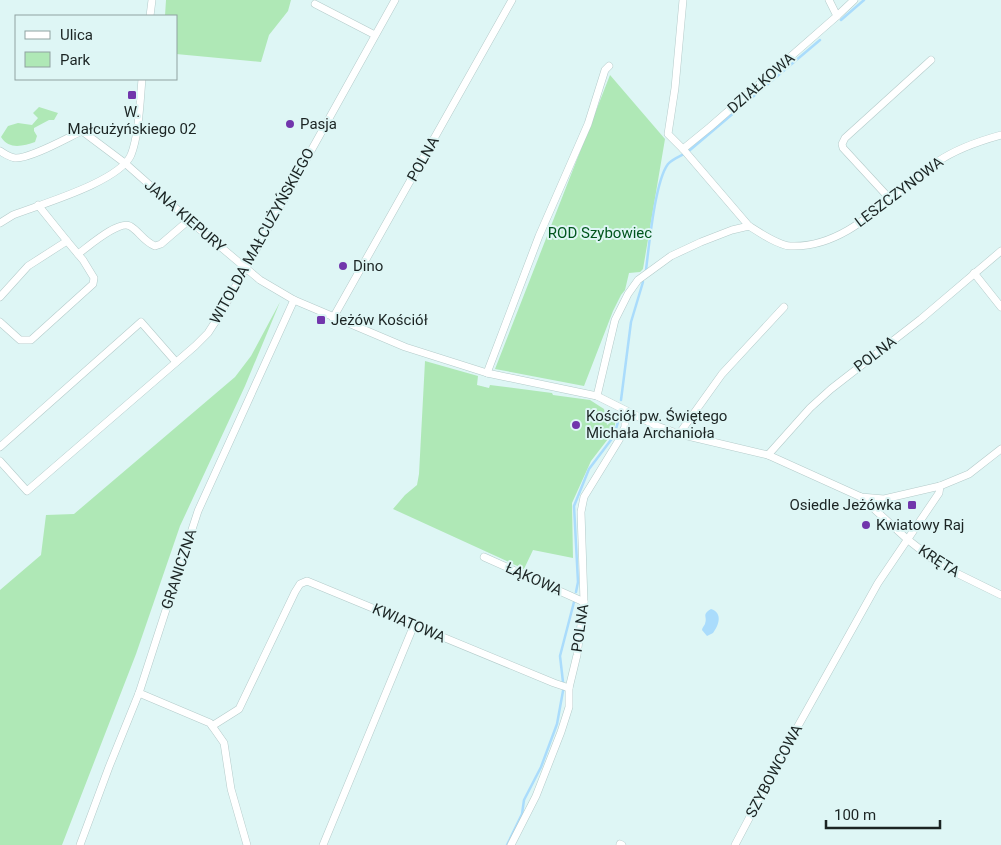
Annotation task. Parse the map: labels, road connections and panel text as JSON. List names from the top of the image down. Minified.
{"streets":{"street":["DZIAŁKOWA","POLNA","LESZCZYNOWA","JANA KIEPURY","WITOLDA MAŁCUŻYŃSKIEGO","KRĘTA","GRANICZNA","ŁĄKOWA","KWIATOWA","SZYBOWCOWA"]},"crossings":[["POLNA","ŁĄKOWA"],["POLNA","KWIATOWA"],["JANA KIEPURY","WITOLDA MAŁCUŻYŃSKIEGO"],["KRĘTA","SZYBOWCOWA"]],"parks":["ROD Szybowiec"],"places":{"transit":["W. Małcużyńskiego 02","Jeżów Kościół","Osiedle Jeżówka"],"other":["Pasja","Dino","Kościół pw. Świętego Michała Archanioła","Kwiatowy Raj"]},"legend":["Ulica","Park"],"scale_bar":"100 m"}
